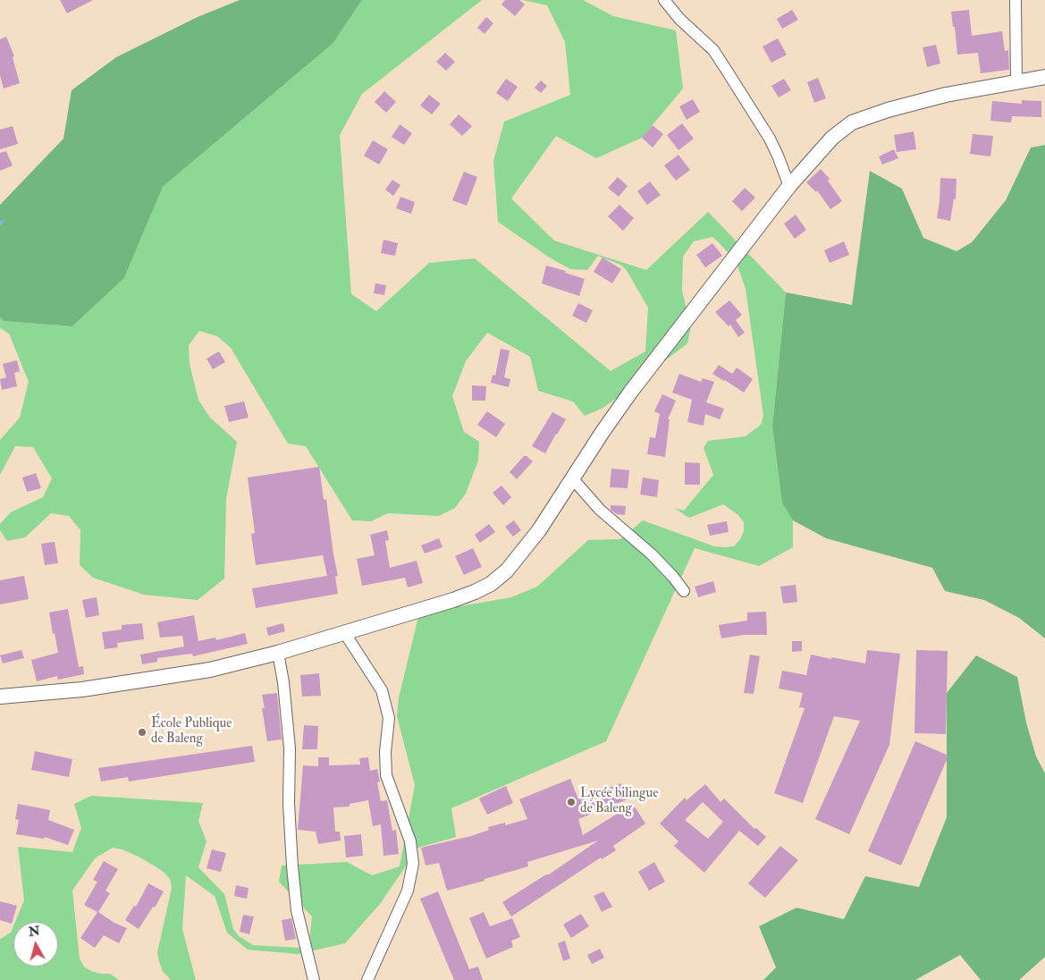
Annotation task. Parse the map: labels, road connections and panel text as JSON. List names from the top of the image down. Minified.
{"places":["École Publique de Baleng","Lycée bilingue de Baleng"],"north":"top"}
